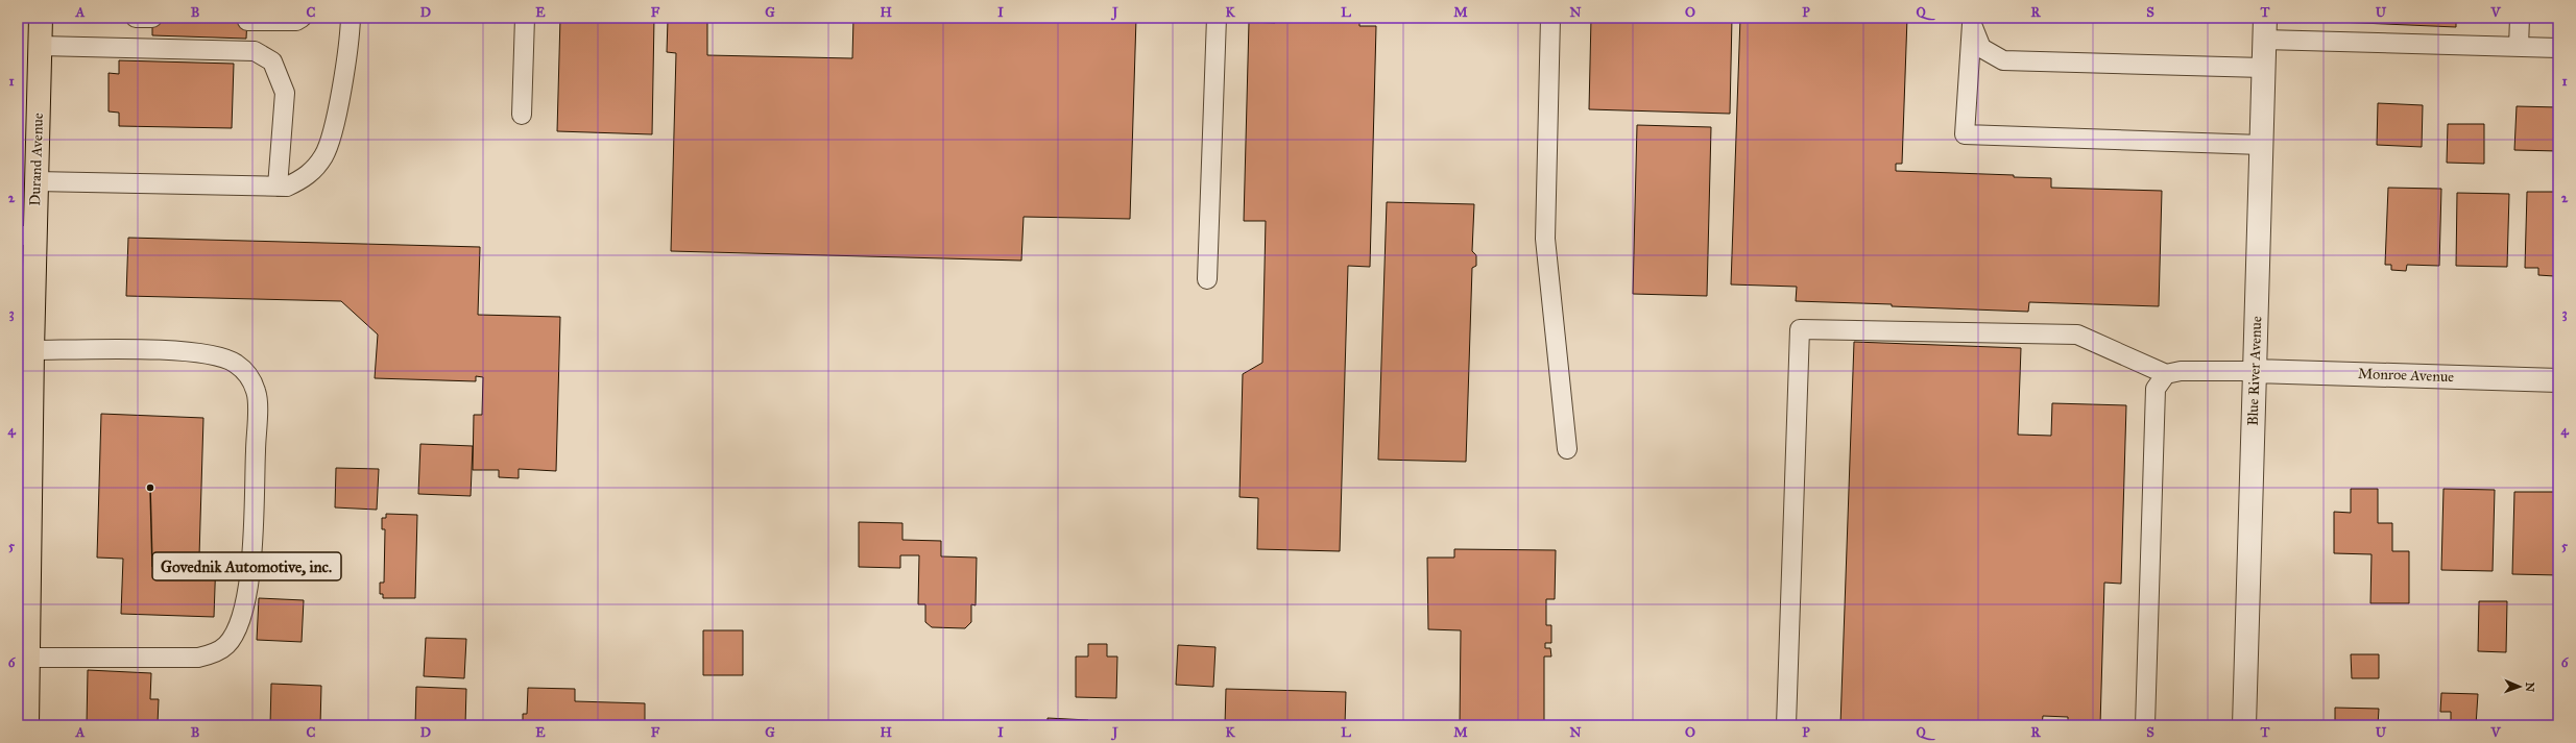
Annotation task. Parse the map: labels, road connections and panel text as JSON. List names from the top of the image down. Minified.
{"streets":{"main road":["Durand Avenue"],"street":["Blue River Avenue","Monroe Avenue"]},"crossings":[["Blue River Avenue","Monroe Avenue"]],"places":["Govednik Automotive, inc."],"north":"right","grid":{"columns":["A","B","C","D","E","F","G","H","I","J","K","L","M","N","O","P","Q","R","S","T","U","V"],"rows":["1","2","3","4","5","6"]}}
